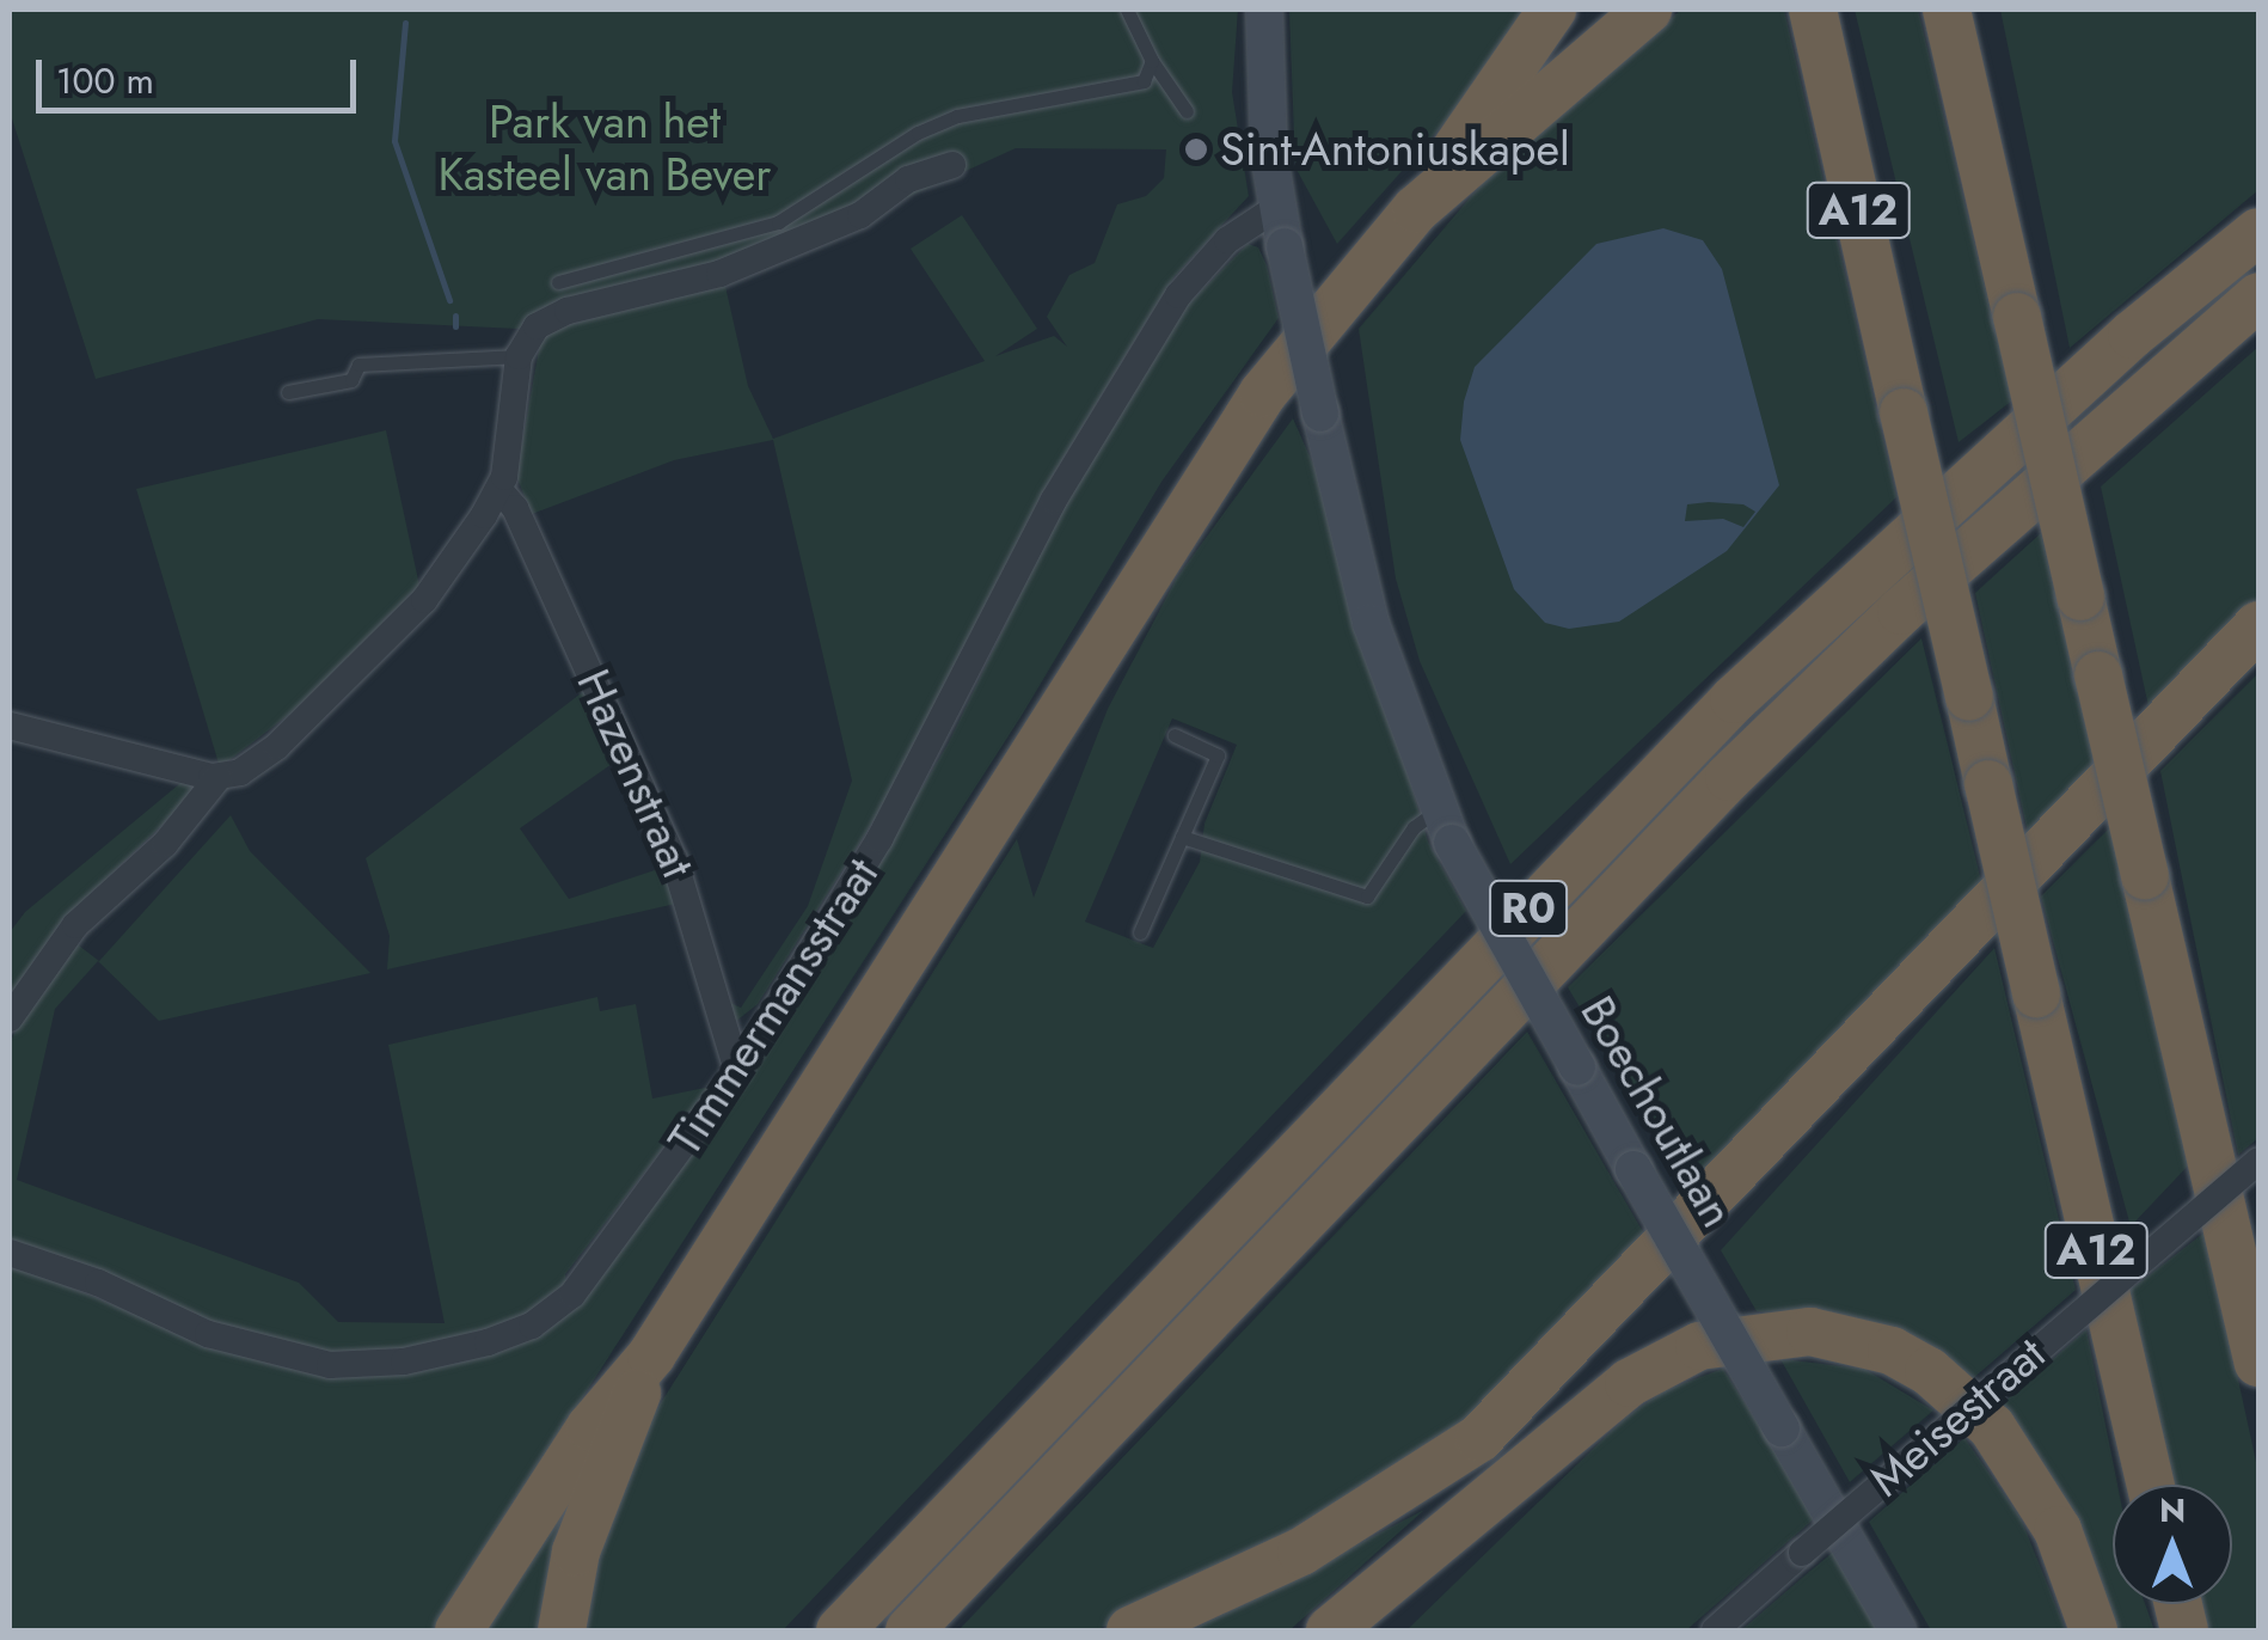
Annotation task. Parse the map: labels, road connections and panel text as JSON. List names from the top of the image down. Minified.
{"streets":{"highway":["A12","R0"],"main road":["Boechoutlaan"],"street":["Hazenstraat","Timmermansstraat","Meisestraat"]},"crossings":[["Hazenstraat","Timmermansstraat"],["Timmermansstraat","Boechoutlaan"]],"parks":["Park van het Kasteel van Bever"],"places":["Sint-Antoniuskapel"],"scale_bar":"100 m","north":"top"}
